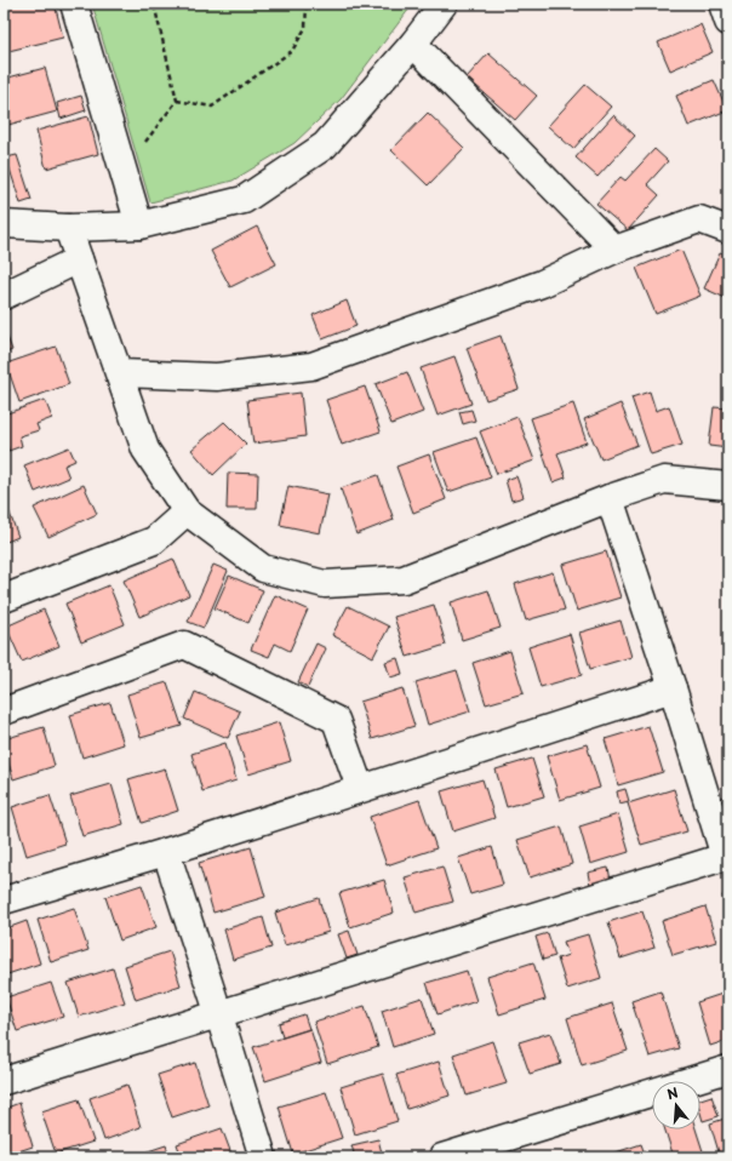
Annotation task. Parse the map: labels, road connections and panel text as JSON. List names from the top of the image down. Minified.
{"north":"top"}
